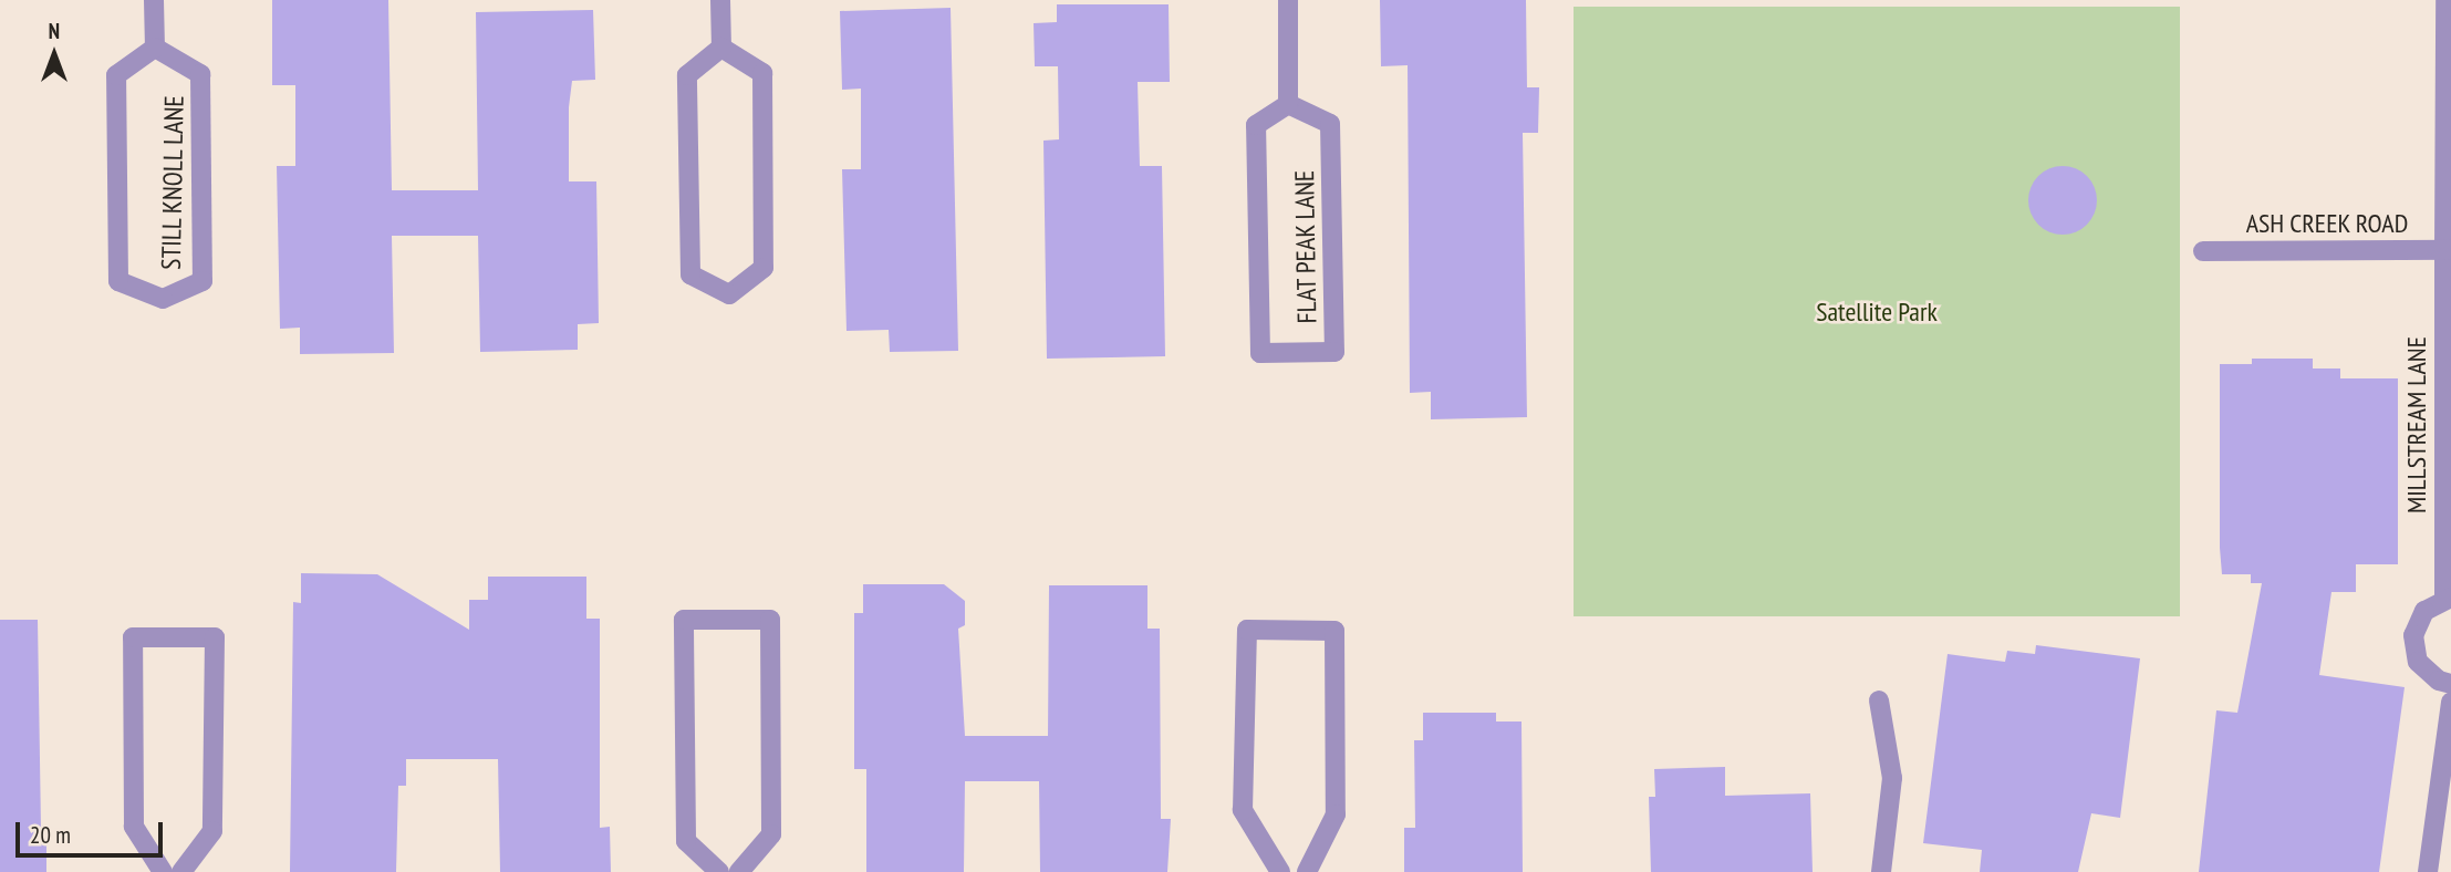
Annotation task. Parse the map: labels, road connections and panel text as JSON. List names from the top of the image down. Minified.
{"streets":{"street":["STILL KNOLL LANE","ASH CREEK ROAD","FLAT PEAK LANE","MILLSTREAM LANE"]},"crossings":[["ASH CREEK ROAD","MILLSTREAM LANE"]],"parks":["Satellite Park"],"scale_bar":"20 m","north":"top"}
